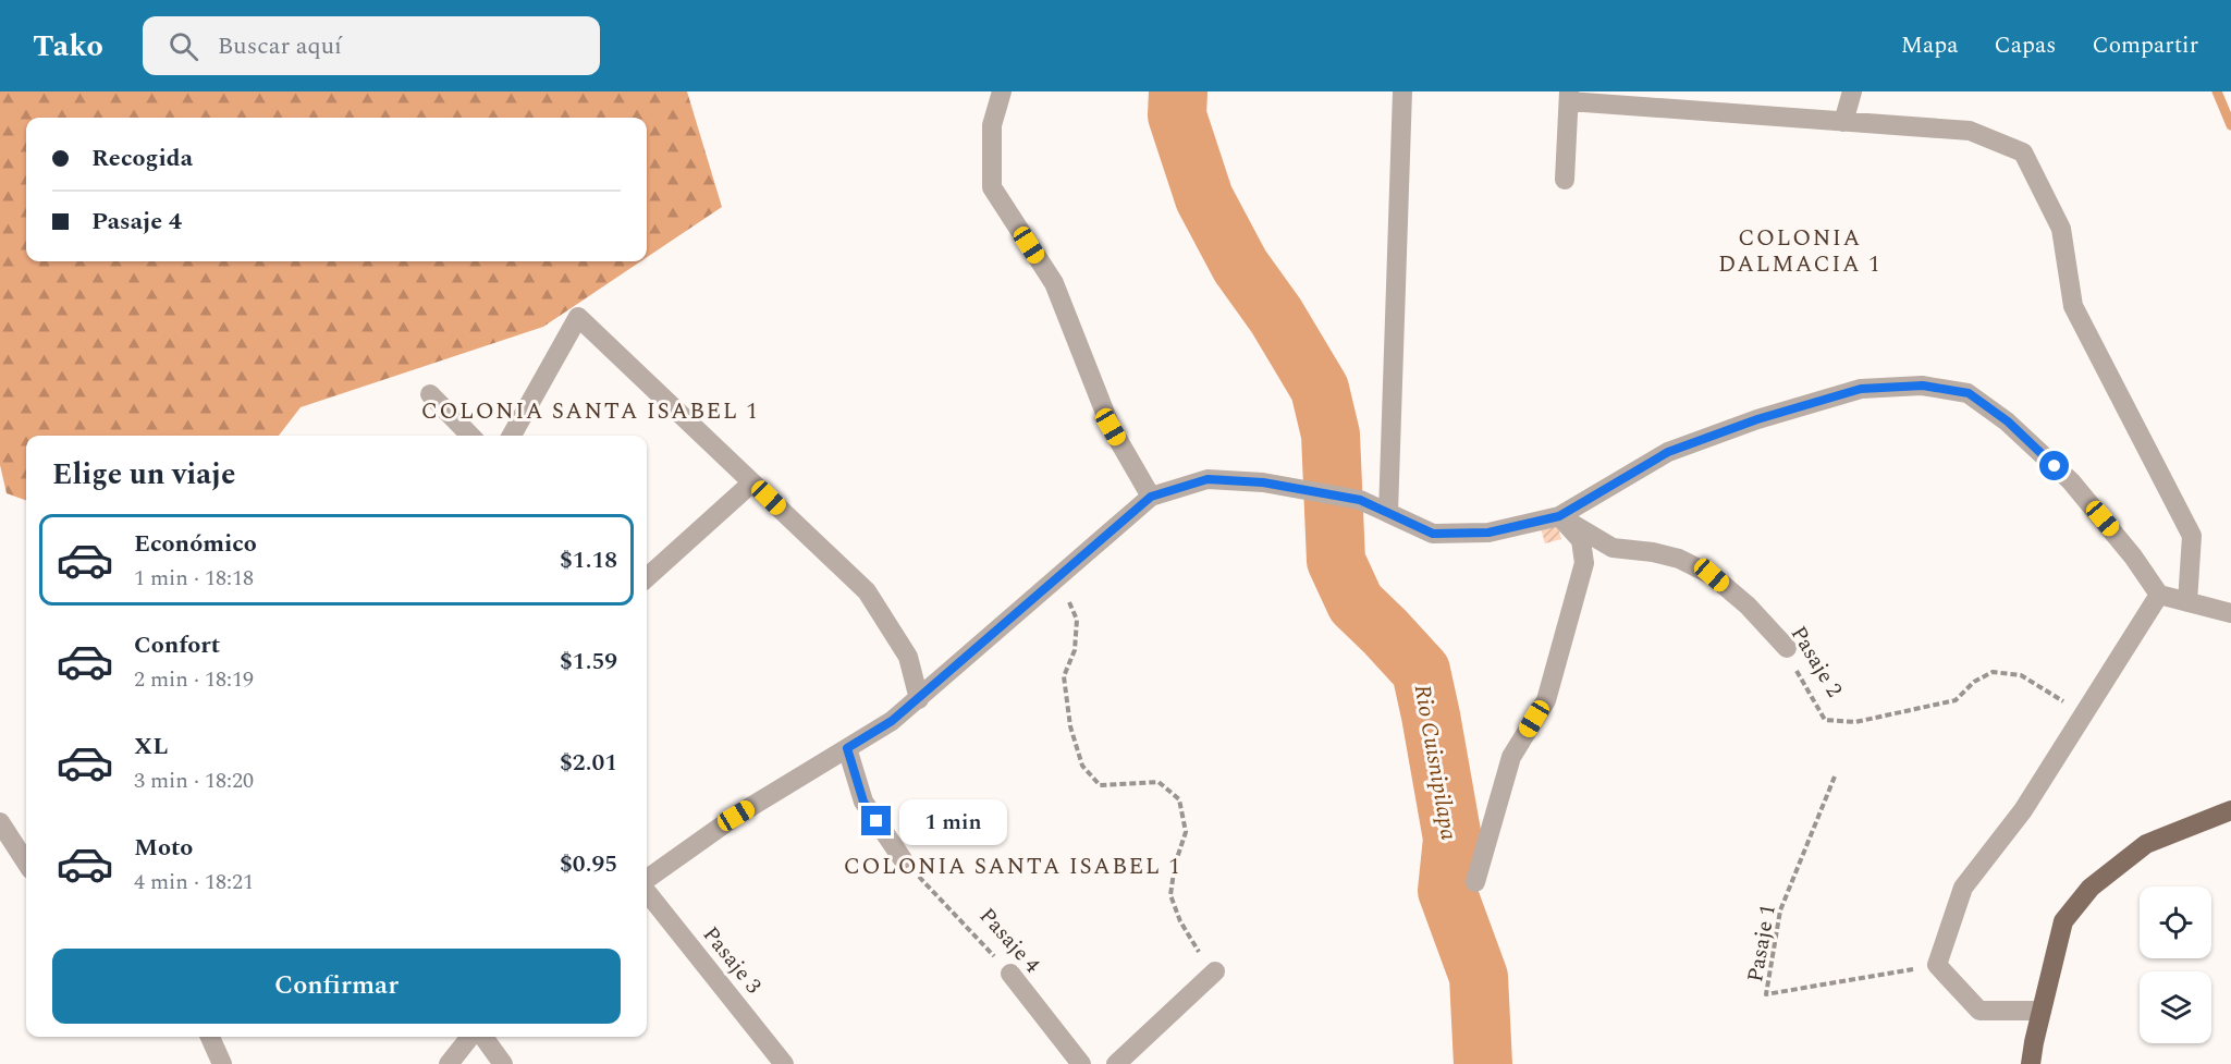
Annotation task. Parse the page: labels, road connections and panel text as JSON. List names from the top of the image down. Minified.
{"streets":{"street":["Pasaje 2","Pasaje 4","Pasaje 3"],"path":["Pasaje 1"]},"districts":["COLONIA DALMACIA 1","COLONIA SANTA ISABEL 1","COLONIA SANTA ISABEL 1"],"water":["Rio Cuisnipilapa"],"page":{"header":"Tako","search":"Buscar aquí","nav":["Mapa","Capas","Compartir"],"banner":["Recogida","Pasaje 4"],"heading":"Elige un viaje","list":[{"name":"Económico","note":"1 min · 18:18","value":"$1.18"},{"name":"Confort","note":"2 min · 18:19","value":"$1.59"},{"name":"XL","note":"3 min · 18:20","value":"$2.01"},{"name":"Moto","note":"4 min · 18:21","value":"$0.95"}],"bubble":"1 min","buttons":"Confirmar"}}
